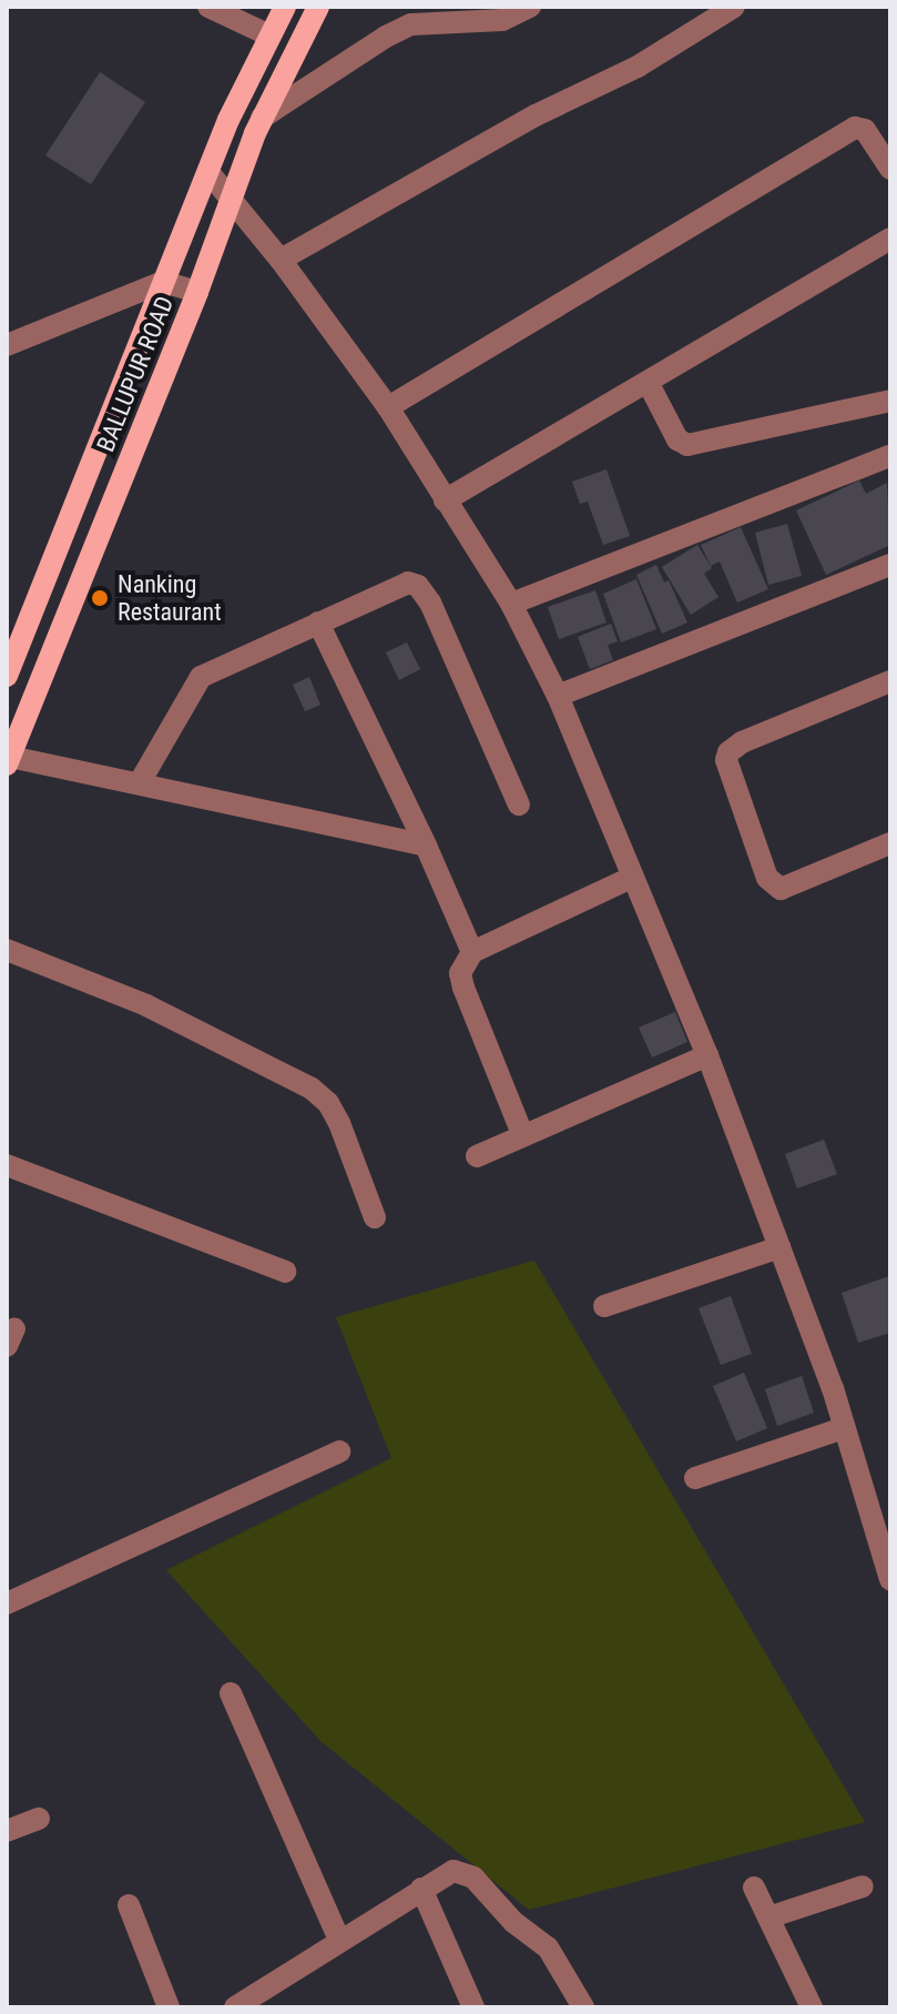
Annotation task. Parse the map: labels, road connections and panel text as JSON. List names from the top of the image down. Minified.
{"streets":{"main road":["BALLUPUR ROAD"]},"places":["Nanking Restaurant"]}
